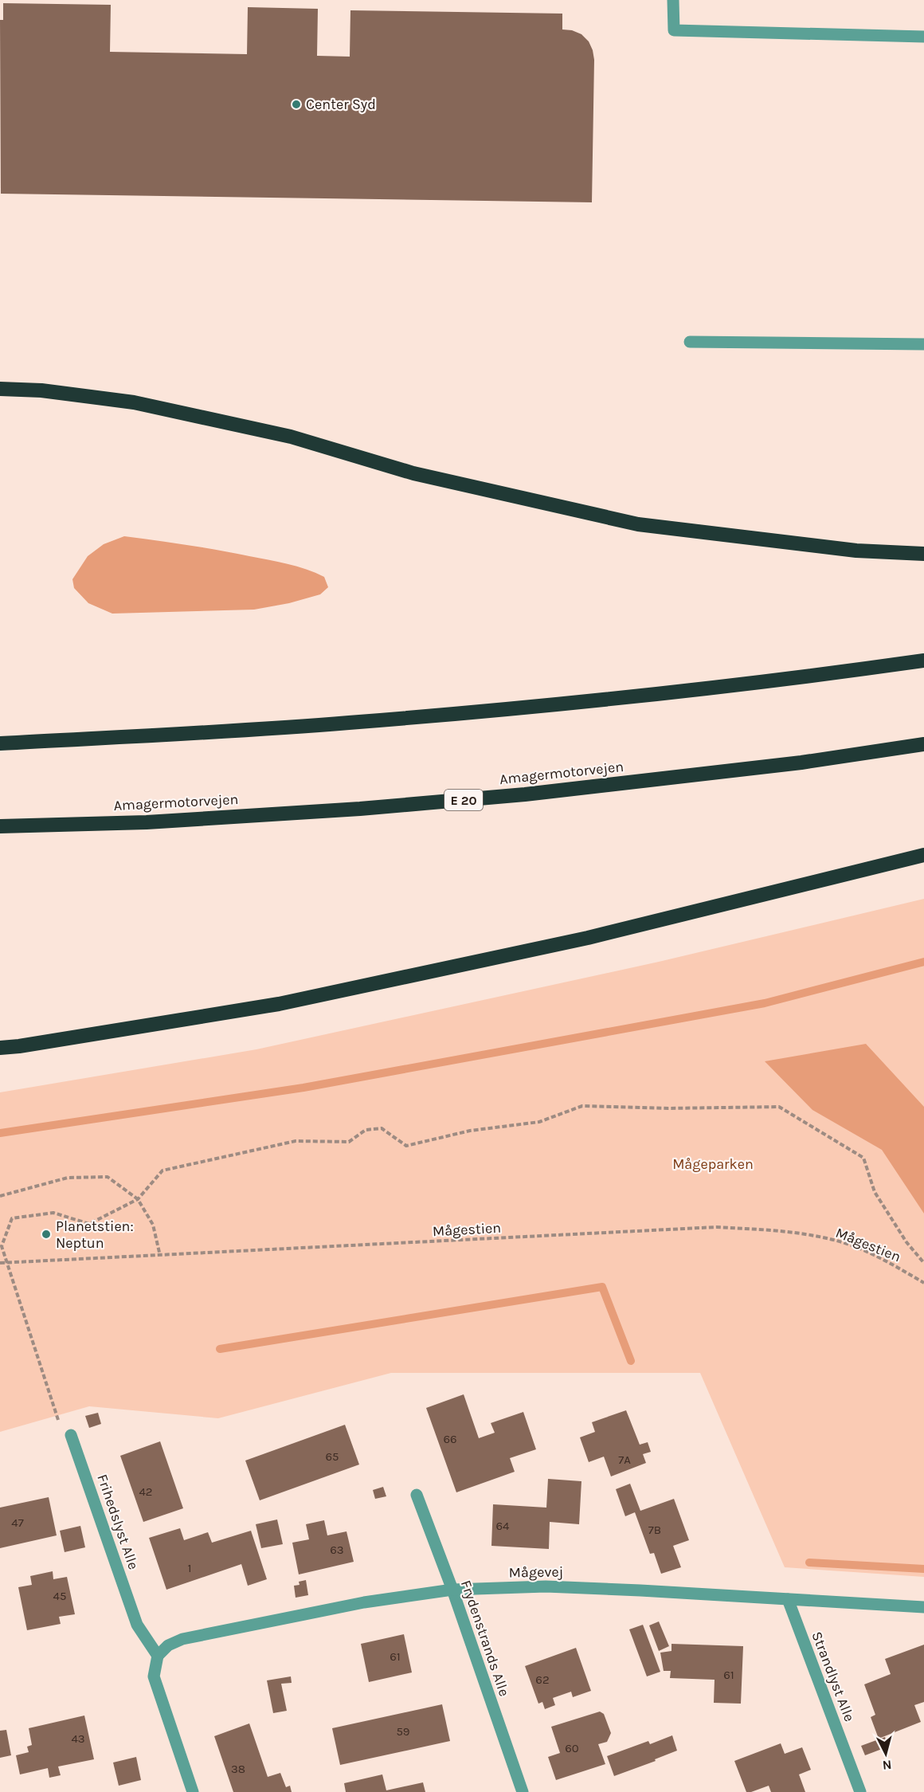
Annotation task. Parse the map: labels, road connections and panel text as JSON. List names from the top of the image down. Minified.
{"streets":{"highway":["Amagermotorvejen","E 20"],"street":["Frihedslyst Alle","Mågevej","Frydenstrands Alle","Strandlyst Alle"],"path":["Mågestien"]},"crossings":[["Frihedslyst Alle","Mågevej"],["Mågevej","Frydenstrands Alle"],["Mågevej","Strandlyst Alle"]],"parks":["Mågeparken"],"places":["Center Syd","Planetstien: Neptun"],"house_numbers":["66","65","7A","42","47","64","7B","63","1","45","61","61","62","59","43","60","38"],"north":"bottom"}
